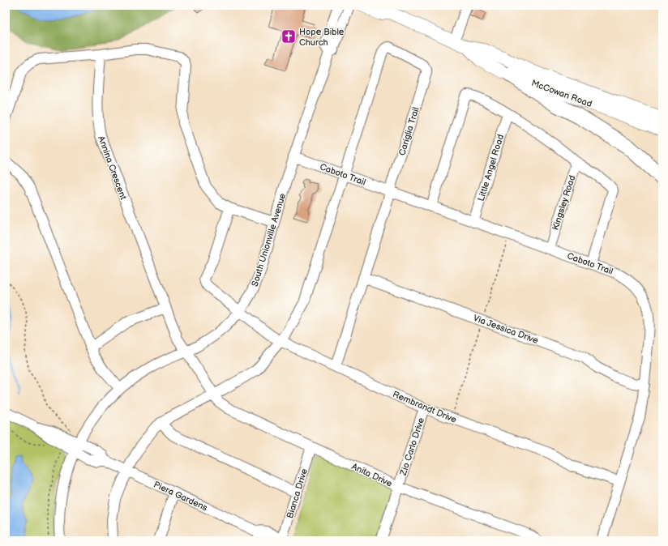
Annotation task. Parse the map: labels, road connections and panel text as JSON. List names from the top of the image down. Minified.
{"streets":{"main road":["McCowan Road"],"street":["Cariglia Trail","Annina Crescent","Little Angel Road","Caboto Trail","Kingsley Road","South Unionville Avenue","Via Jessica Drive","Rembrandt Drive","Zio Carlo Drive","Anita Drive","Bianca Drive","Piera Gardens"]},"crossings":[["Cariglia Trail","Caboto Trail"],["Cariglia Trail","Via Jessica Drive"],["Cariglia Trail","Rembrandt Drive"],["Annina Crescent","South Unionville Avenue"],["Annina Crescent","Anita Drive"],["Little Angel Road","Caboto Trail"],["Caboto Trail","Kingsley Road"],["Caboto Trail","South Unionville Avenue"],["Caboto Trail","Via Jessica Drive"],["Caboto Trail","Rembrandt Drive"],["South Unionville Avenue","Rembrandt Drive"],["South Unionville Avenue","Piera Gardens"],["Rembrandt Drive","Zio Carlo Drive"],["Zio Carlo Drive","Anita Drive"],["Anita Drive","Bianca Drive"],["Bianca Drive","Piera Gardens"]],"places":{"church":["Hope Bible Church"]}}
